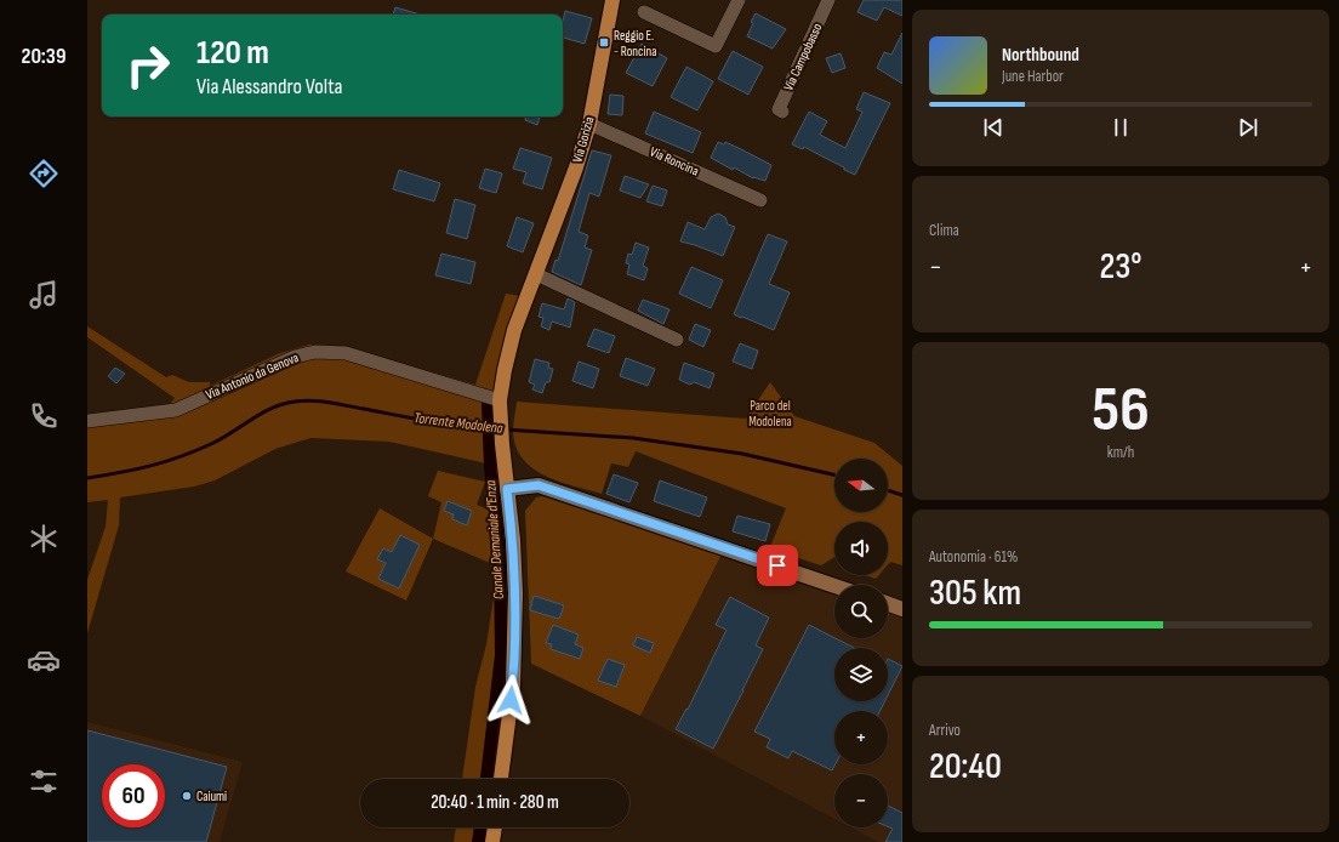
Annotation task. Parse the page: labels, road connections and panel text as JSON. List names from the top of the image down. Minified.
{"streets":{"main road":["Via Gorizia"],"street":["Via Campobasso","Via Roncina","Via Antonio da Genova"]},"crossings":[["Via Gorizia","Via Roncina"],["Via Gorizia","Via Antonio da Genova"]],"water":["Torrente Modolena","Canale Demaniale d'Enza"],"parks":["Parco del Modolena"],"places":{"transit":["Reggio E. - Roncina"],"other":["Caiumi"]},"north":"left","page":{"tabs":"20:39","turn":["120 m","Via Alessandro Volta"],"song":["Northbound","June Harbor"],"tile":["Clima",["56","km/h"],["Autonomia · 61%","305 km"],["Arrivo","20:40"]],"heat":["−","23°","+"],"map_buttons":["+","−"],"limit":"60","trip":"20:40 · 1 min · 280 m"}}
